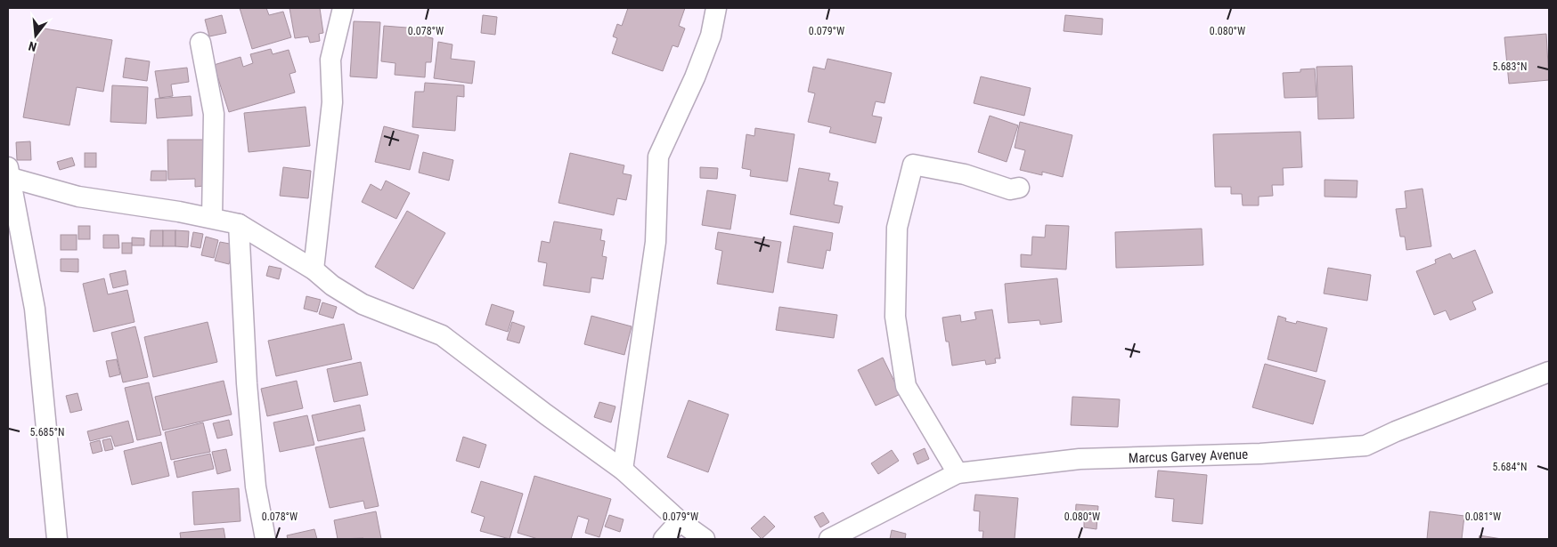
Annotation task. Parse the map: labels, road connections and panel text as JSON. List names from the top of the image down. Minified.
{"streets":{"street":["Marcus Garvey Avenue"]},"north":"bottom","coordinates":["0.078°W","0.079°W","0.080°W","5.683°N","5.685°N","5.684°N","0.081°W"]}
